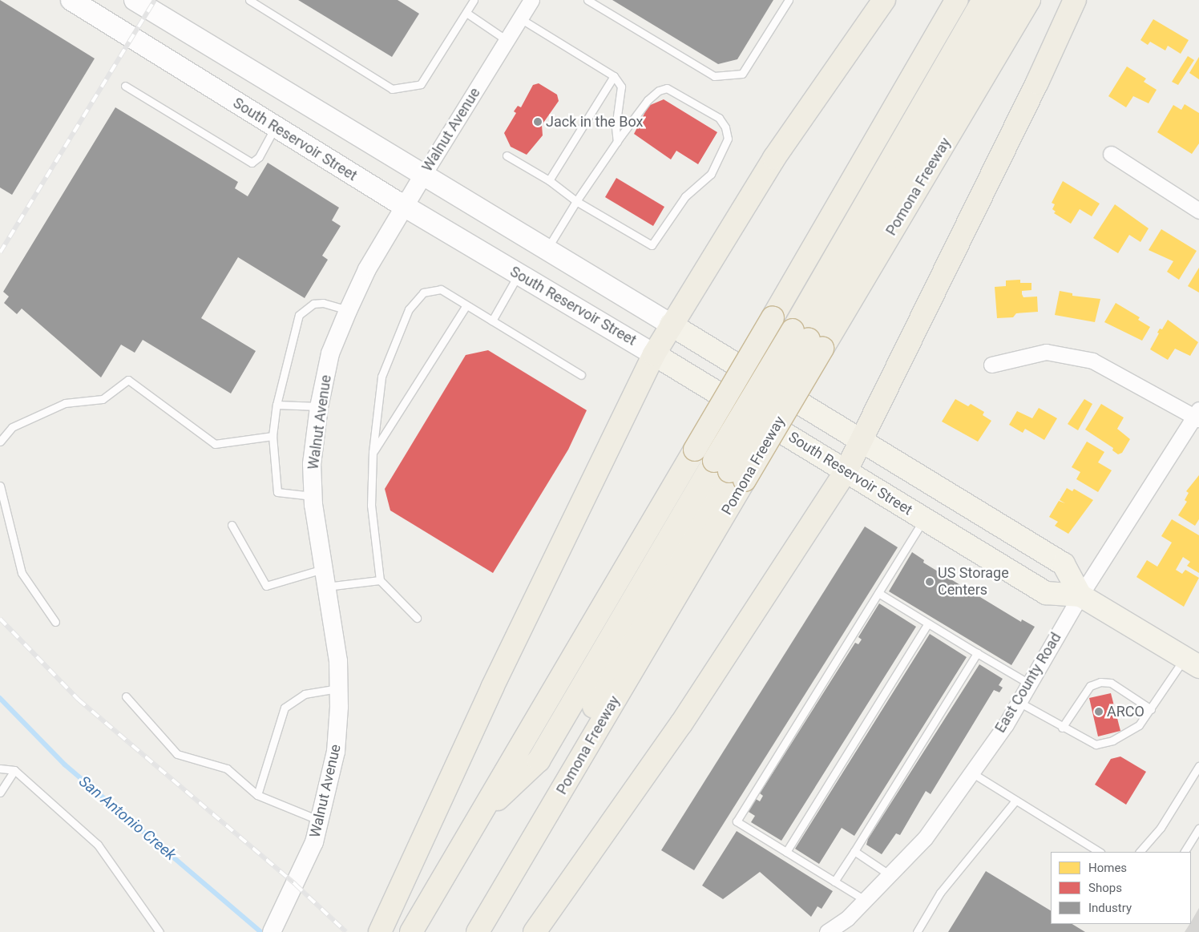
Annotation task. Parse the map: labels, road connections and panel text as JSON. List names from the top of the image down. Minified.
{"streets":{"highway":["Pomona Freeway"],"main road":["South Reservoir Street"],"street":["Walnut Avenue","East County Road"]},"crossings":[["Walnut Avenue","South Reservoir Street"],["South Reservoir Street","East County Road"]],"water":["San Antonio Creek"],"places":["Jack in the Box","US Storage Centers","ARCO"],"legend":["Homes","Shops","Industry"]}
